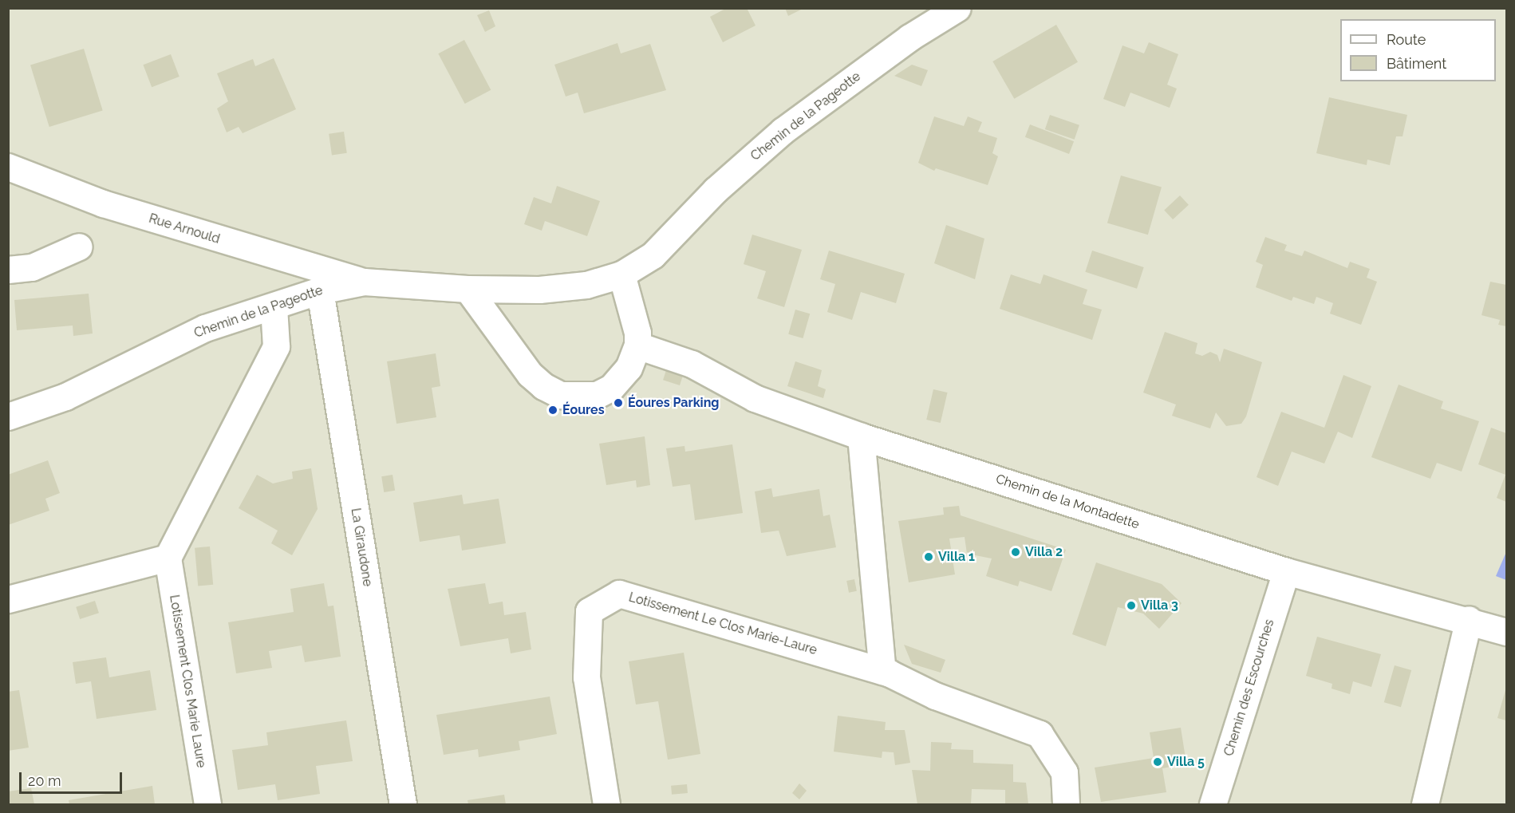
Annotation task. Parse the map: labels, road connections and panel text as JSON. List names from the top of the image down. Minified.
{"streets":{"street":["Chemin de la Pageotte","Rue Arnould","Chemin de la Montadette","La Giraudone","Lotissement Le Clos Marie-Laure","Lotissement Clos Marie Laure","Chemin des Escourches"]},"crossings":[["Chemin de la Pageotte","Rue Arnould"],["Chemin de la Pageotte","La Giraudone"],["Chemin de la Montadette","Chemin des Escourches"]],"places":["Éoures Parking","Éoures","Villa 2","Villa 1","Villa 3","Villa 5"],"legend":["Route","Bâtiment"],"scale_bar":"20 m"}
